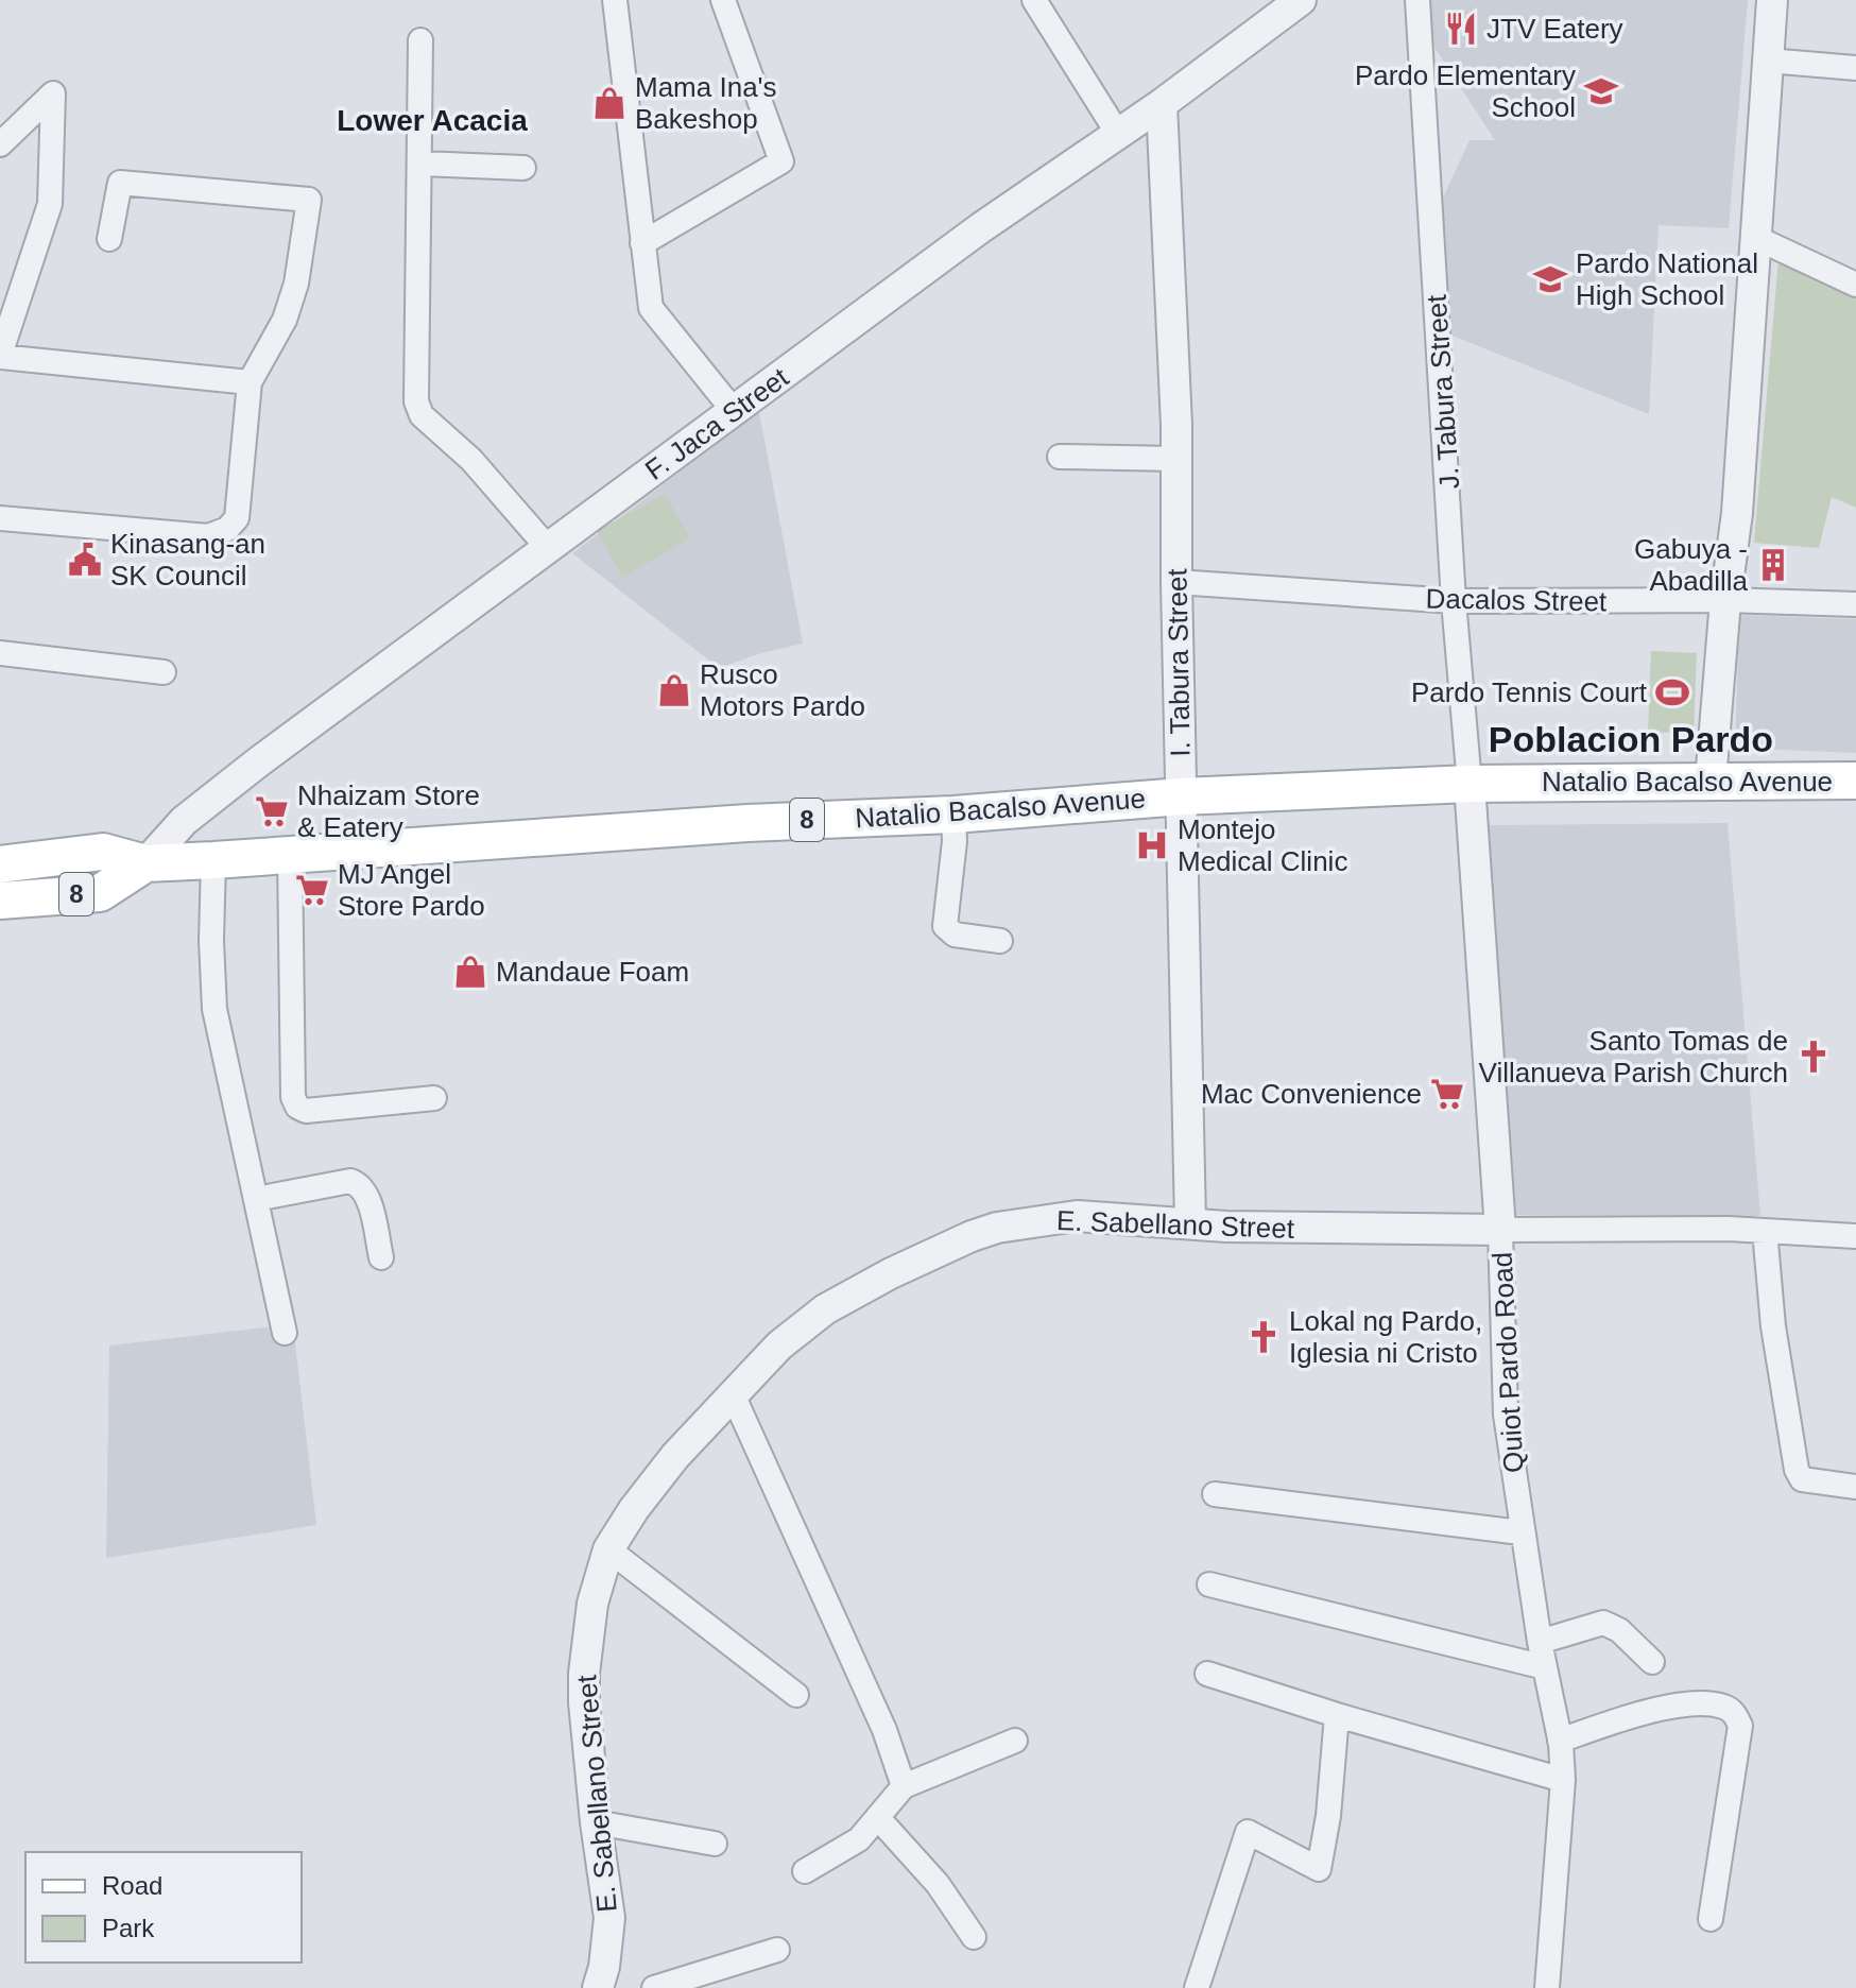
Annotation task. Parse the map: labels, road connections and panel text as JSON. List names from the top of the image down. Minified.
{"streets":{"main road":["Natalio Bacalso Avenue","8"],"street":["J. Tabura Street","F. Jaca Street","Dacalos Street","I. Tabura Street","E. Sabellano Street","Quiot Pardo Road"]},"crossings":[["J. Tabura Street","Dacalos Street"],["J. Tabura Street","Natalio Bacalso Avenue"],["J. Tabura Street","Quiot Pardo Road"],["F. Jaca Street","I. Tabura Street"],["F. Jaca Street","Natalio Bacalso Avenue"],["F. Jaca Street","8"],["Dacalos Street","I. Tabura Street"],["I. Tabura Street","Natalio Bacalso Avenue"],["I. Tabura Street","E. Sabellano Street"],["Natalio Bacalso Avenue","8"],["Natalio Bacalso Avenue","Quiot Pardo Road"],["E. Sabellano Street","Quiot Pardo Road"]],"districts":["Lower Acacia","Poblacion Pardo"],"places":{"restaurant":["JTV Eatery"],"school or university":["Pardo Elementary School","Pardo National High School"],"shop":["Mama Ina's Bakeshop","Rusco Motors Pardo","Mandaue Foam"],"public building":["Kinasang-an SK Council"],"building":["Gabuya - Abadilla"],"sports":["Pardo Tennis Court"],"supermarket":["Nhaizam Store & Eatery","MJ Angel Store Pardo","Mac Convenience"],"hospital":["Montejo Medical Clinic"],"church":["Santo Tomas de Villanueva Parish Church","Lokal ng Pardo, Iglesia ni Cristo"]},"legend":["Road","Park"]}
